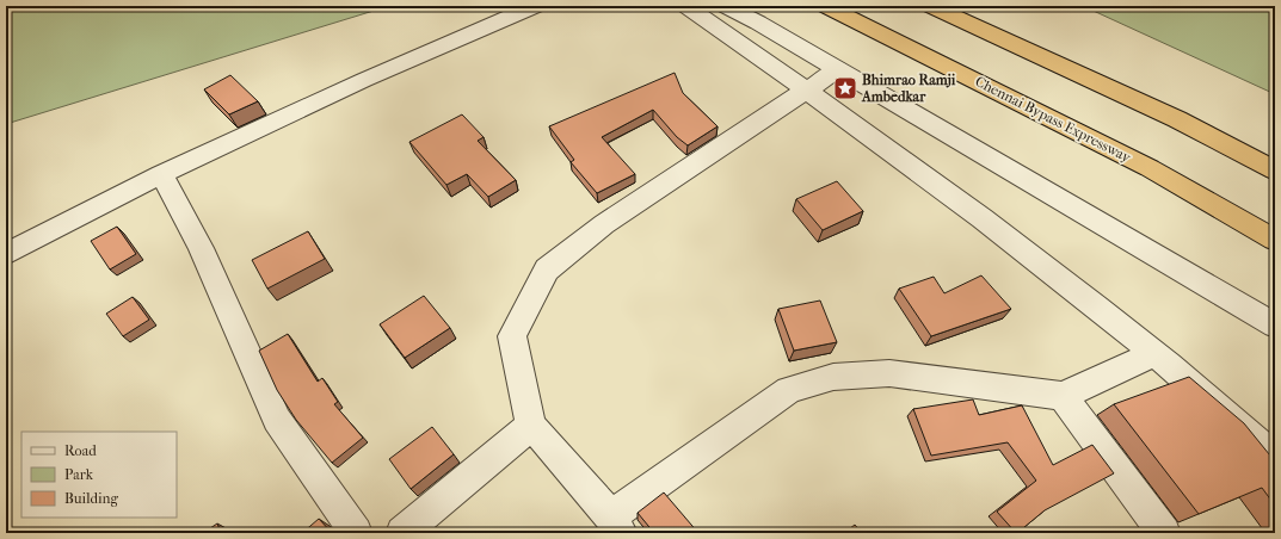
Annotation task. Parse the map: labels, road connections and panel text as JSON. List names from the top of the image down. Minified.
{"streets":{"highway":["Chennai Bypass Expressway"]},"places":{"place":["Bhimrao Ramji Ambedkar"]},"legend":["Road","Park","Building"]}
